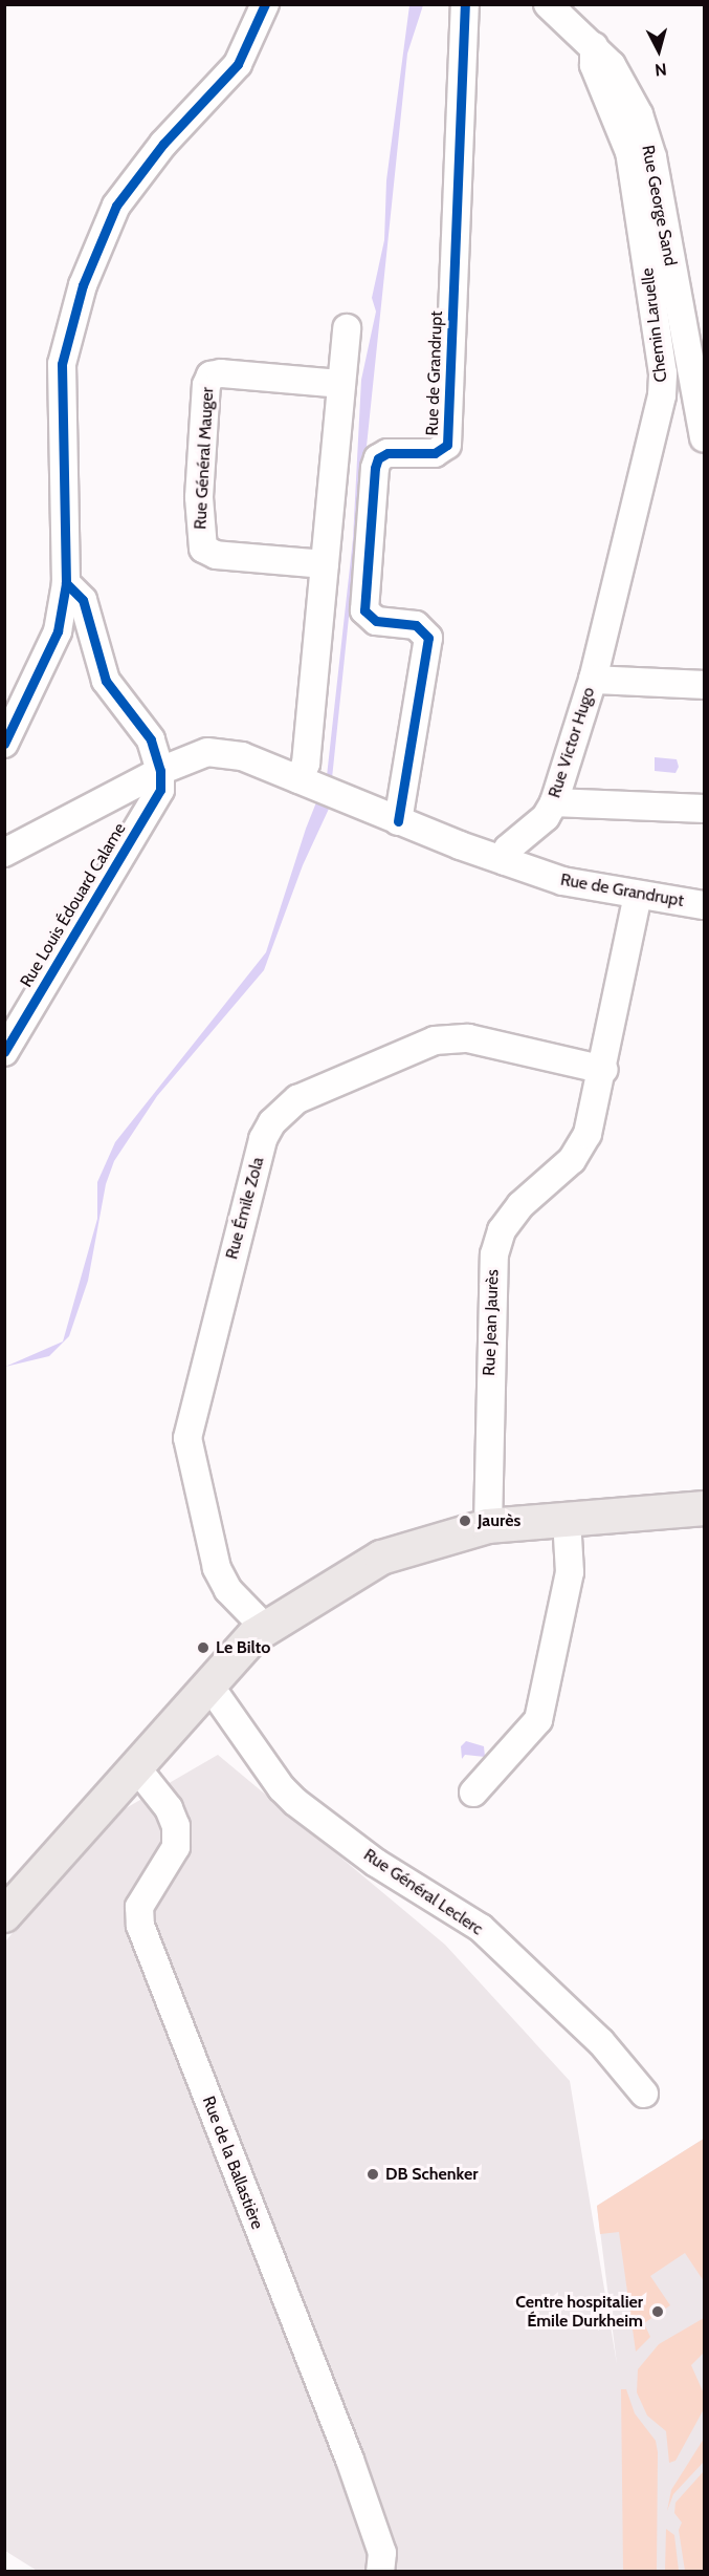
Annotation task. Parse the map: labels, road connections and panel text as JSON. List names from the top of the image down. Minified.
{"streets":{"street":["Rue George Sand","Chemin Laruelle","Rue de Grandrupt","Rue Général Mauger","Rue Victor Hugo","Rue Louis Édouard Calame","Rue Émile Zola","Rue Jean Jaurès","Rue Général Leclerc","Rue de la Ballastière"]},"crossings":[["Rue George Sand","Chemin Laruelle"],["Chemin Laruelle","Rue Victor Hugo"],["Rue de Grandrupt","Rue Victor Hugo"],["Rue de Grandrupt","Rue Louis Édouard Calame"],["Rue de Grandrupt","Rue Jean Jaurès"],["Rue Émile Zola","Rue Jean Jaurès"]],"places":["Jaurès","Le Bilto","DB Schenker","Centre hospitalier Émile Durkheim"],"north":"bottom"}
